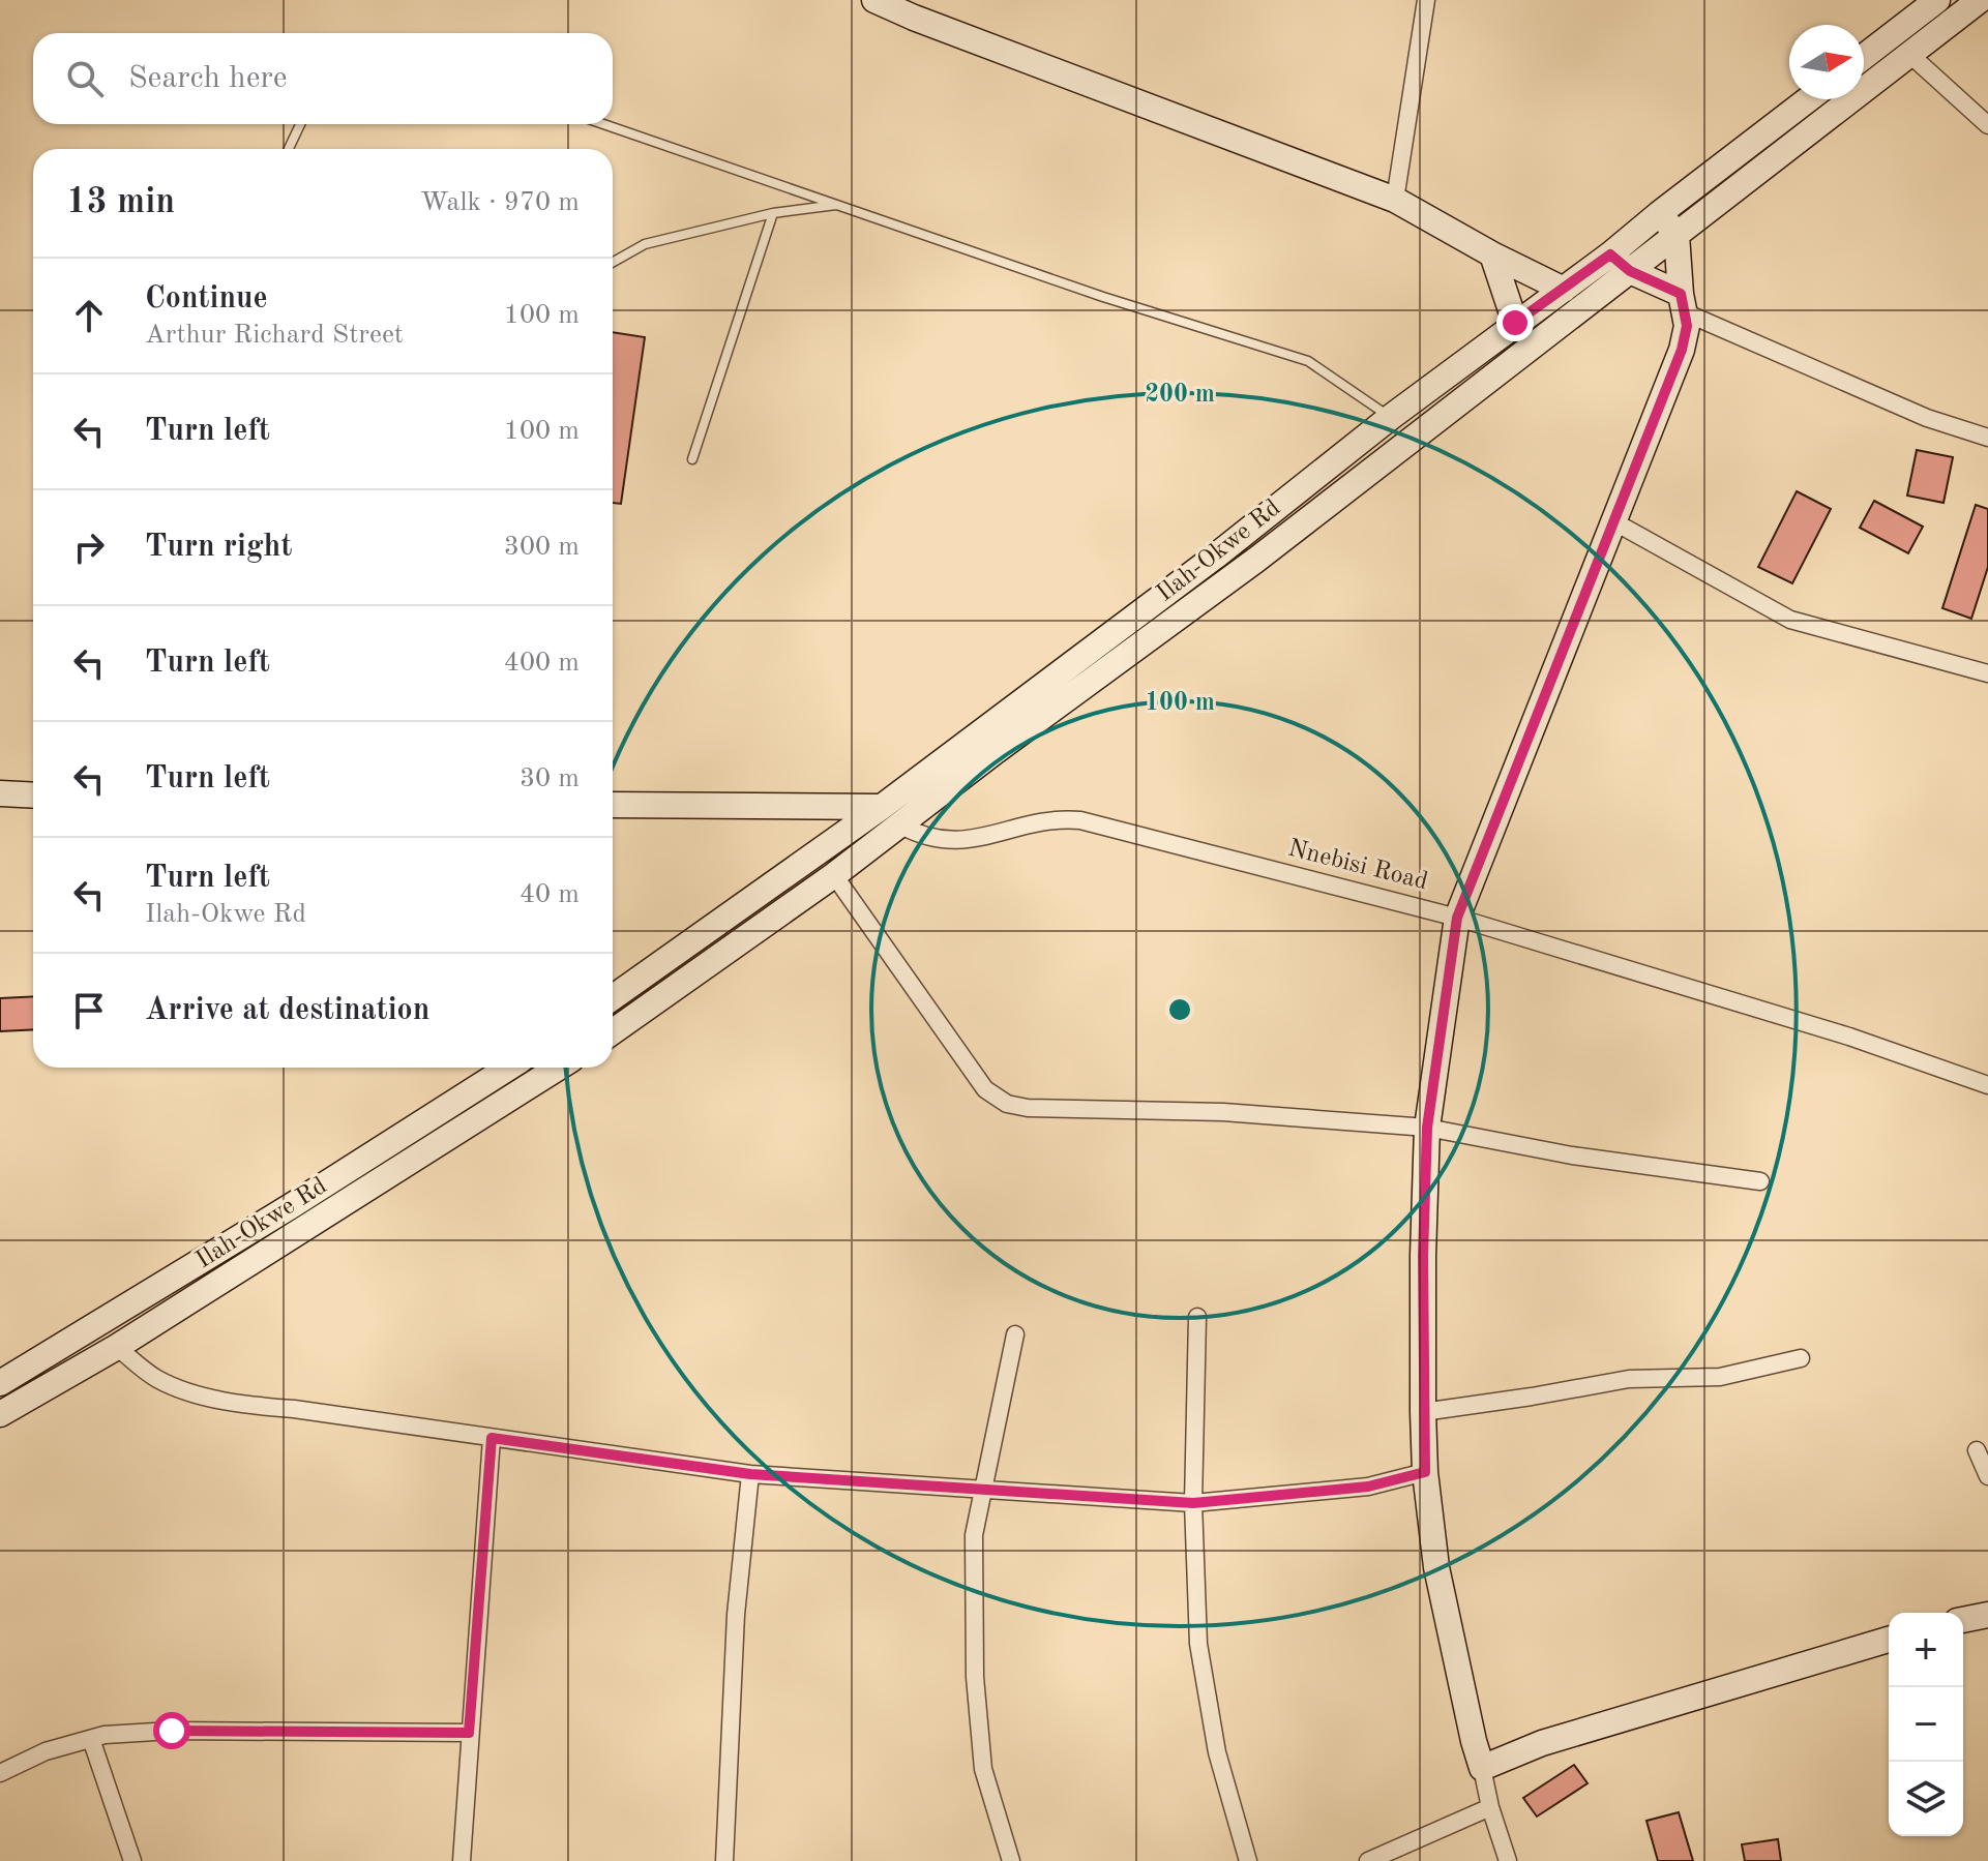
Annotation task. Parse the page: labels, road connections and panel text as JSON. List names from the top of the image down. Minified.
{"streets":{"main road":["Ilah-Okwe Rd"],"street":["Nnebisi Road"]},"crossings":[["Ilah-Okwe Rd","Nnebisi Road"]],"north":"right","page":{"search":"Search here","heading":["13 min","Walk · 970 m"],"list":[["Continue","Arthur Richard Street","100 m"],["Turn left","100 m"],["Turn right","300 m"],["Turn left","400 m"],["Turn left","30 m"],["Turn left","Ilah-Okwe Rd","40 m"],"Arrive at destination"],"map_buttons":["+","−"]},"rings":["200 m","100 m"]}
